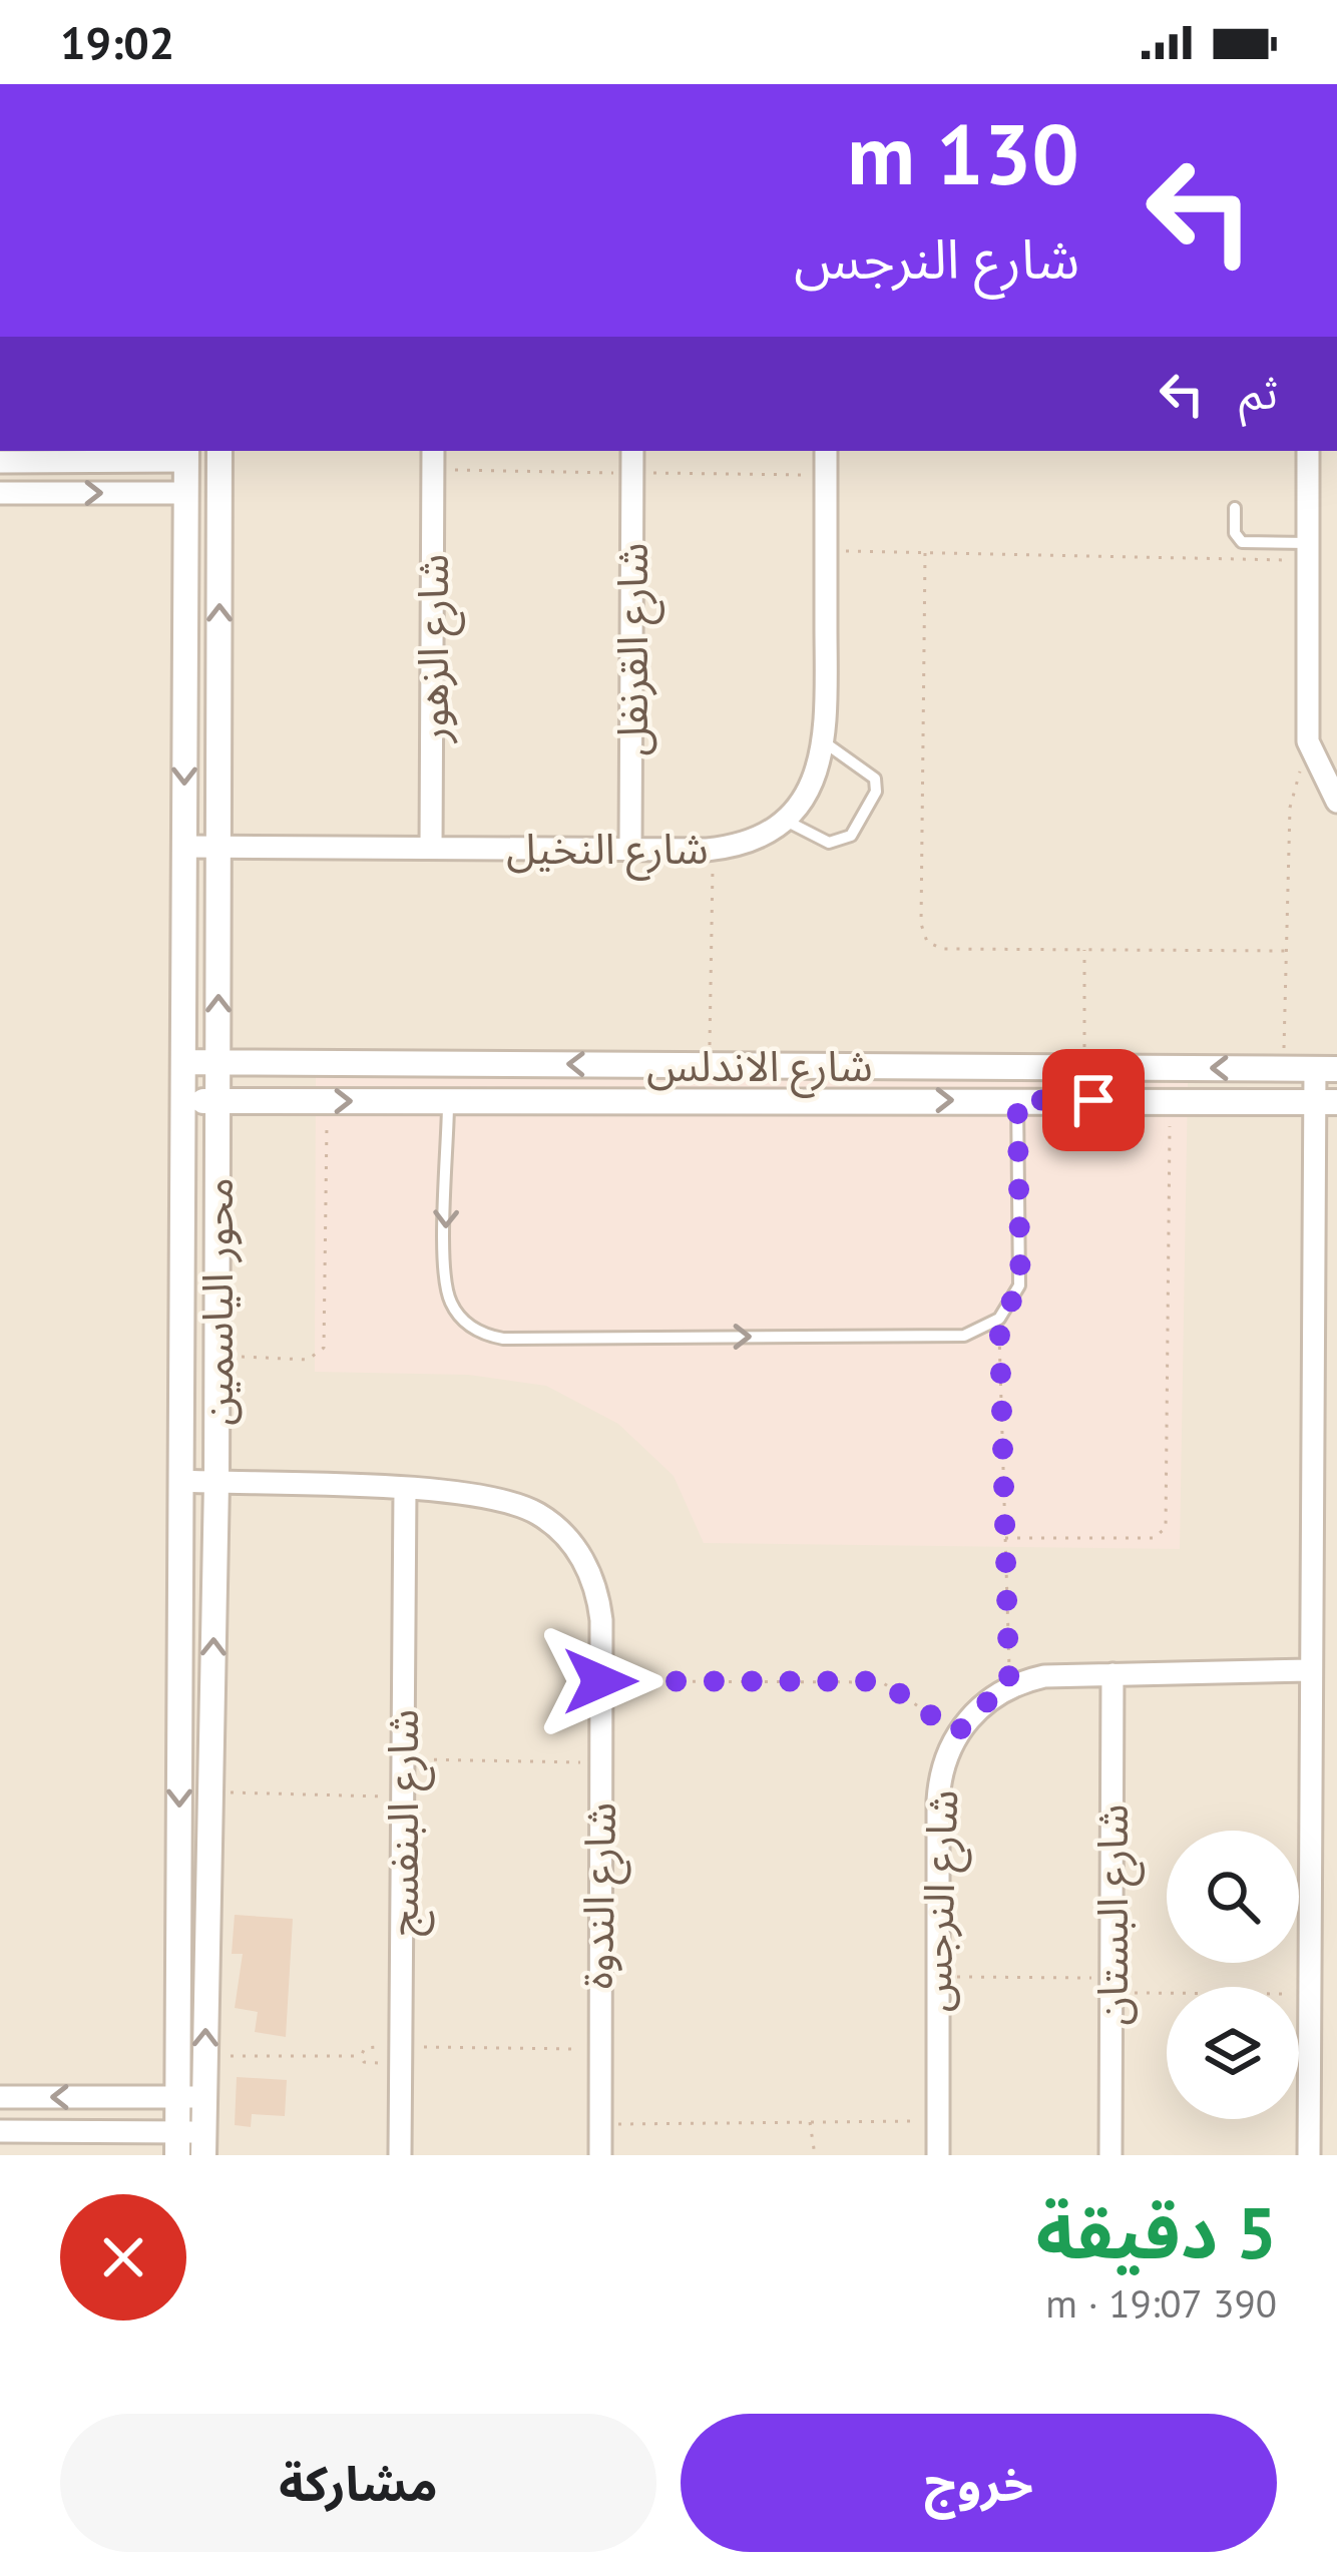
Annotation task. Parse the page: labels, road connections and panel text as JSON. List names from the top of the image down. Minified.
{"streets":{"street":["شارع الزهور","شارع القرنفل","شارع النخيل","شارع الاندلس","محور الياسمين","شارع البنفسج","شارع الندوة","شارع النرجس","شارع البستان"]},"crossings":[["شارع الزهور","شارع النخيل"],["شارع القرنفل","شارع النخيل"],["شارع النخيل","محور الياسمين"],["شارع الاندلس","محور الياسمين"],["محور الياسمين","شارع الندوة"],["شارع البنفسج","شارع الندوة"],["شارع النرجس","شارع البستان"]],"page":{"status":"19:02","turn":["130 m","شارع النرجس"],"then":"ثم","heading":["5 دقيقة","390 m · 19:07"],"buttons":["خروج","مشاركة"]}}
